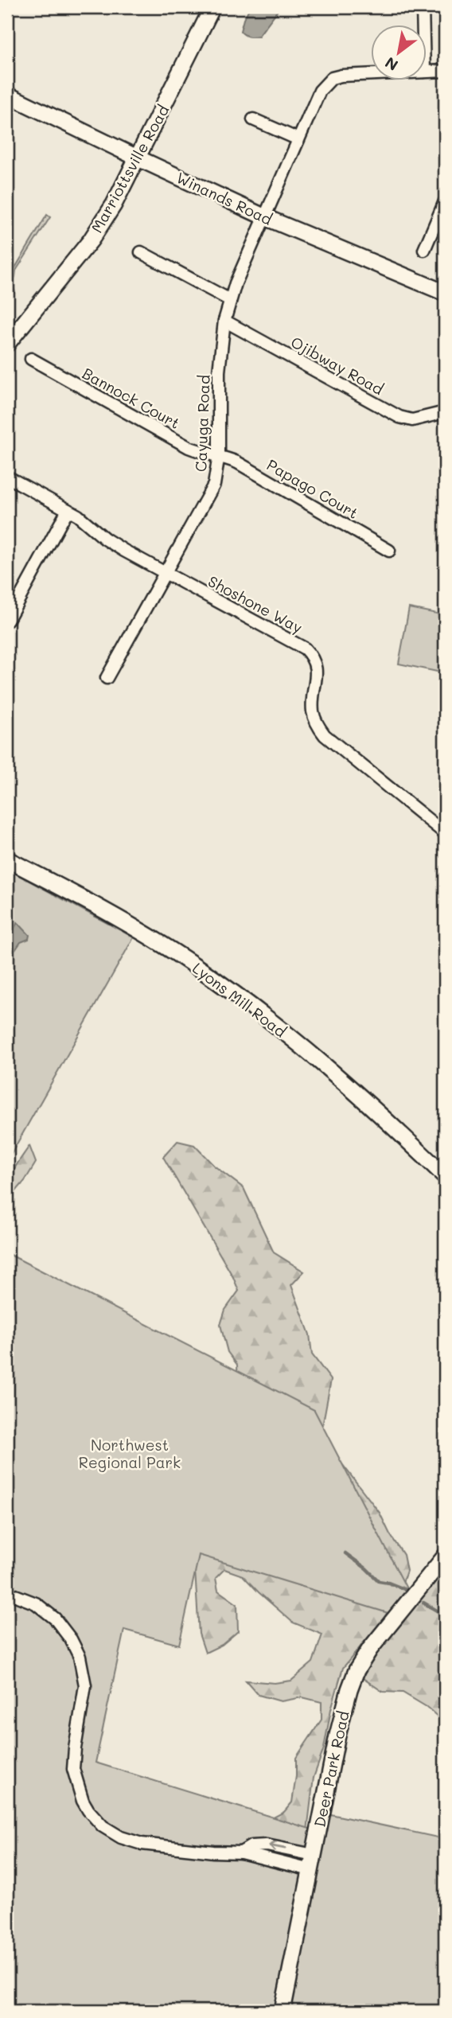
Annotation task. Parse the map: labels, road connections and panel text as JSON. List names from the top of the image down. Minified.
{"streets":{"street":["Marriottsville Road","Winands Road","Ojibway Road","Bannock Court","Cayuga Road","Papago Court","Shoshone Way","Lyons Mill Road","Deer Park Road"]},"crossings":[["Marriottsville Road","Winands Road"],["Winands Road","Cayuga Road"],["Ojibway Road","Cayuga Road"],["Bannock Court","Cayuga Road"],["Bannock Court","Papago Court"],["Cayuga Road","Papago Court"],["Cayuga Road","Shoshone Way"]],"parks":["Northwest Regional Park"],"north":"bottom left"}
